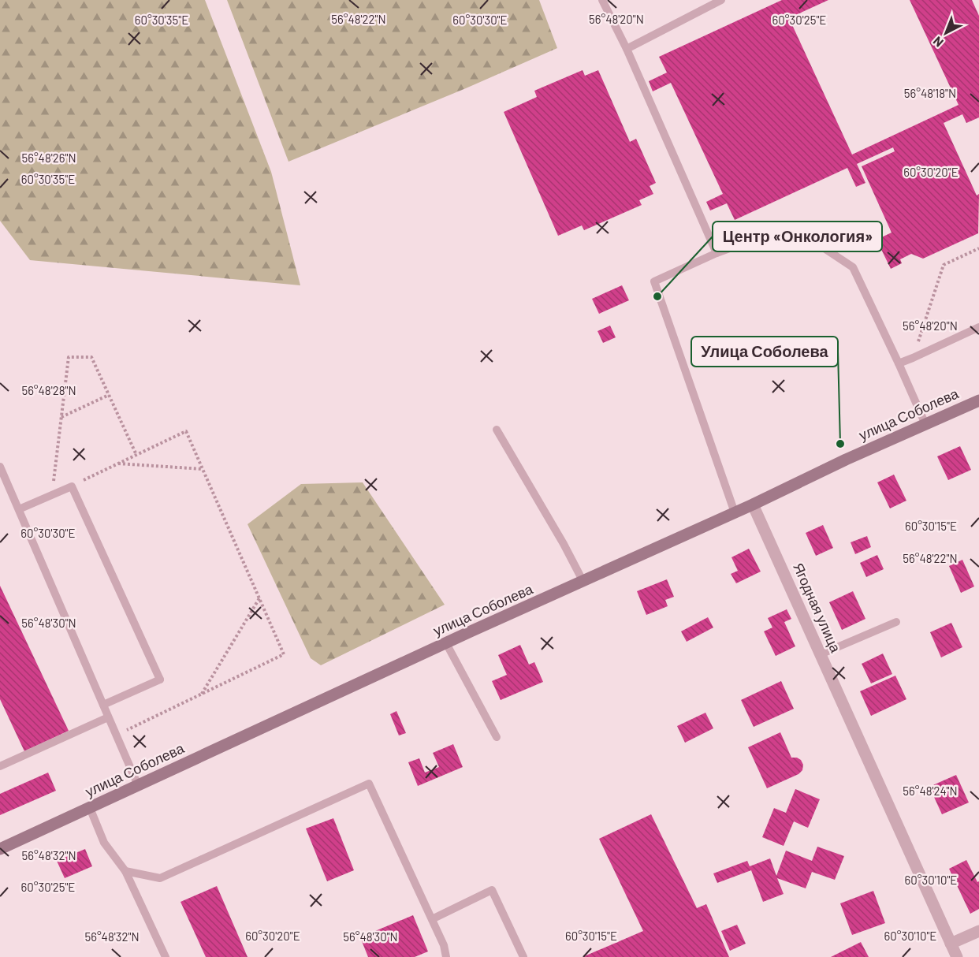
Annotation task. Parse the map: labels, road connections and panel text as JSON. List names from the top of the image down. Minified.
{"streets":{"street":["улица Соболева","Ягодная улица"]},"crossings":[["улица Соболева","Ягодная улица"]],"places":["Центр «Онкология»","Улица Соболева"],"north":"bottom left","coordinates":["56°48'20\"N","56°48'22\"N","60°30'35\"E","60°30'30\"E","60°30'25\"E","56°48'18\"N","56°48'26\"N","60°30'20\"E","56°48'28\"N","60°30'15\"E","56°48'30\"N","56°48'24\"N","56°48'32\"N","60°30'10\"E"]}
